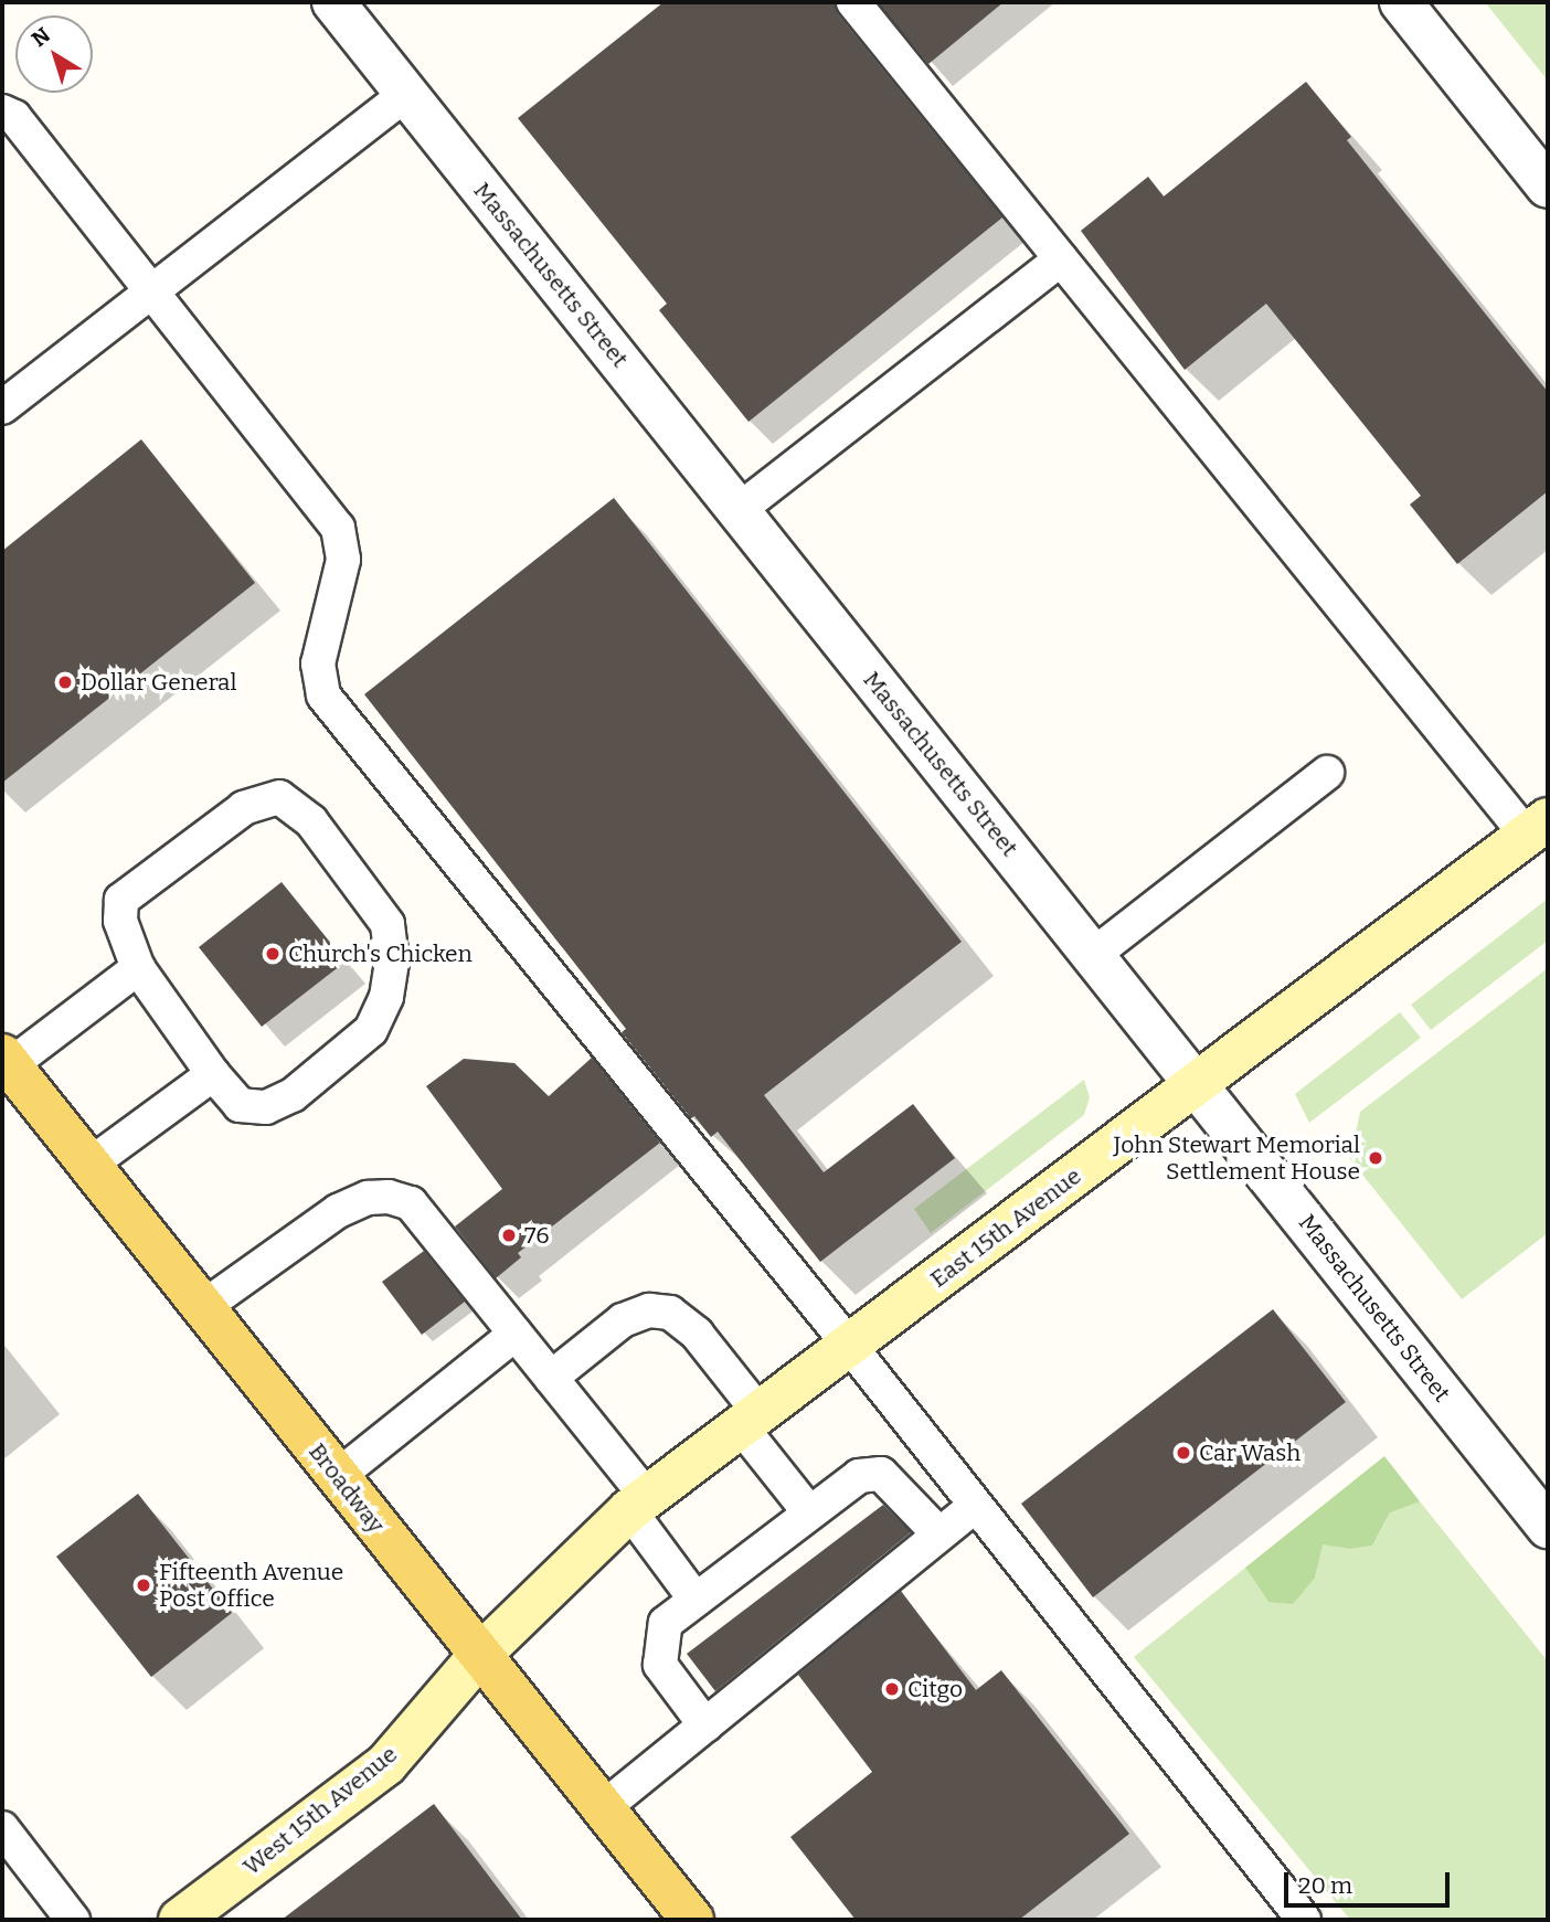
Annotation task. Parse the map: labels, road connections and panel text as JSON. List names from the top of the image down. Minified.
{"streets":{"main road":["East 15th Avenue","Broadway","West 15th Avenue"],"street":["Massachusetts Street"]},"crossings":[["Massachusetts Street","East 15th Avenue"],["East 15th Avenue","Broadway"],["East 15th Avenue","West 15th Avenue"],["Broadway","West 15th Avenue"]],"places":["Dollar General","Church's Chicken","John Stewart Memorial Settlement House","76","Car Wash","Fifteenth Avenue Post Office","Citgo"],"scale_bar":"20 m","north":"top left"}
